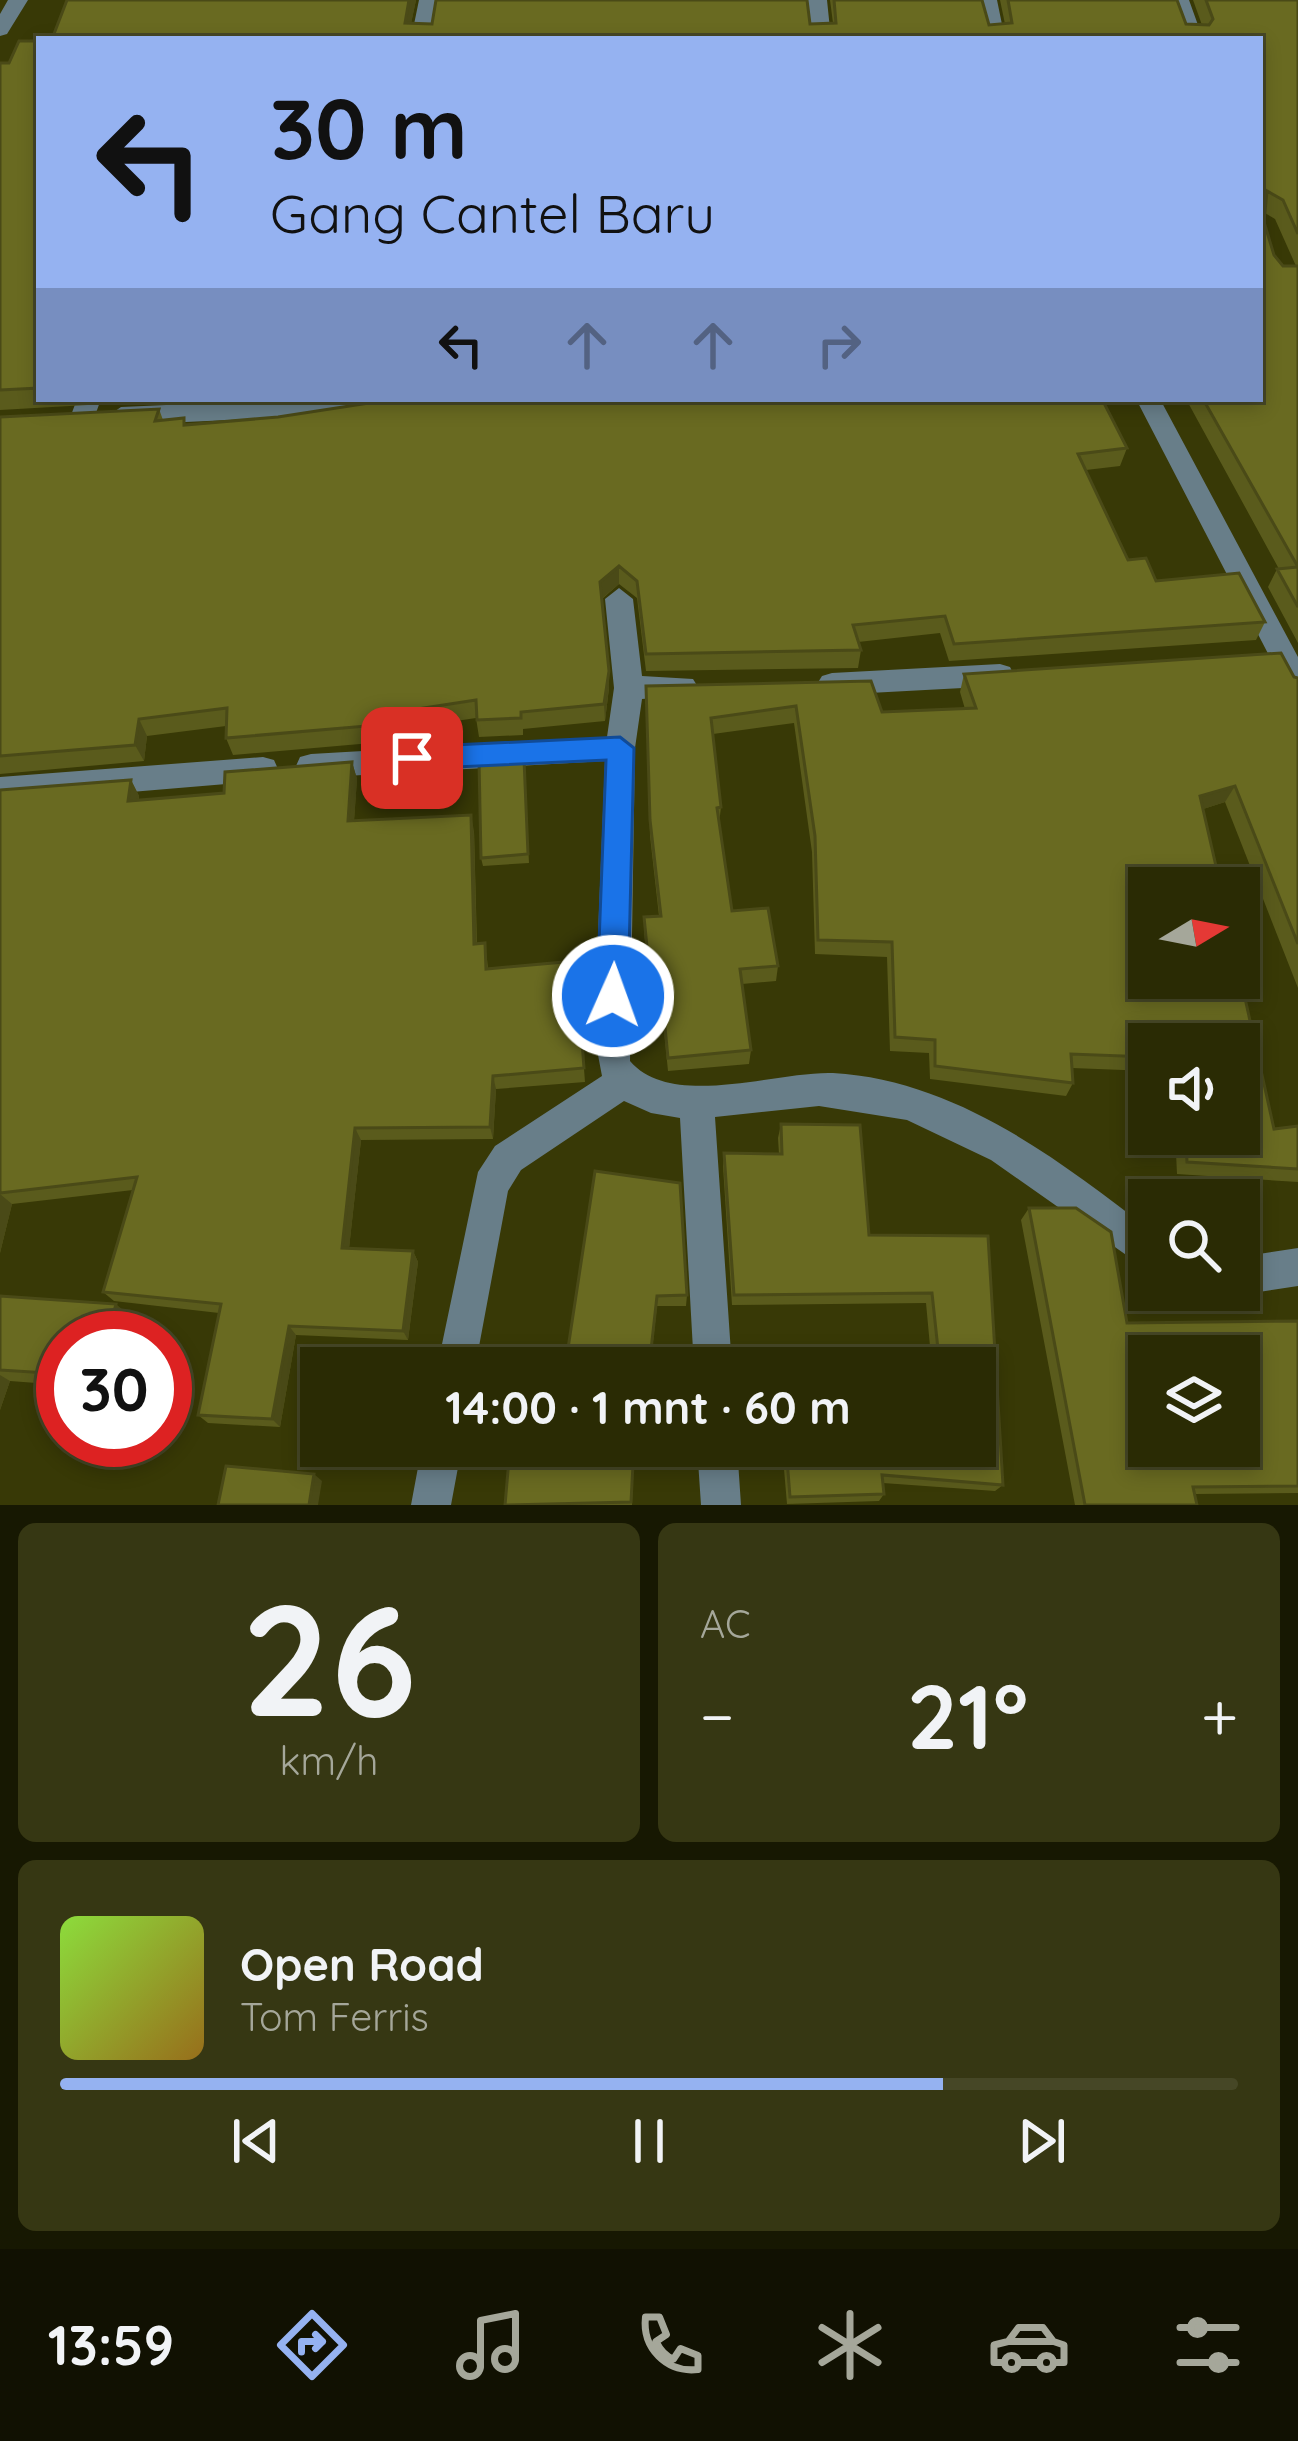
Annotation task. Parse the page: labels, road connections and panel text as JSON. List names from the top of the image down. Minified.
{"north":"right","page":{"turn":["30 m","Gang Cantel Baru"],"limit":"30","trip":"14:00 · 1 mnt · 60 m","tile":[["26","km/h"],"AC"],"heat":["−","21°","+"],"song":["Open Road","Tom Ferris"],"tabs":"13:59"}}
